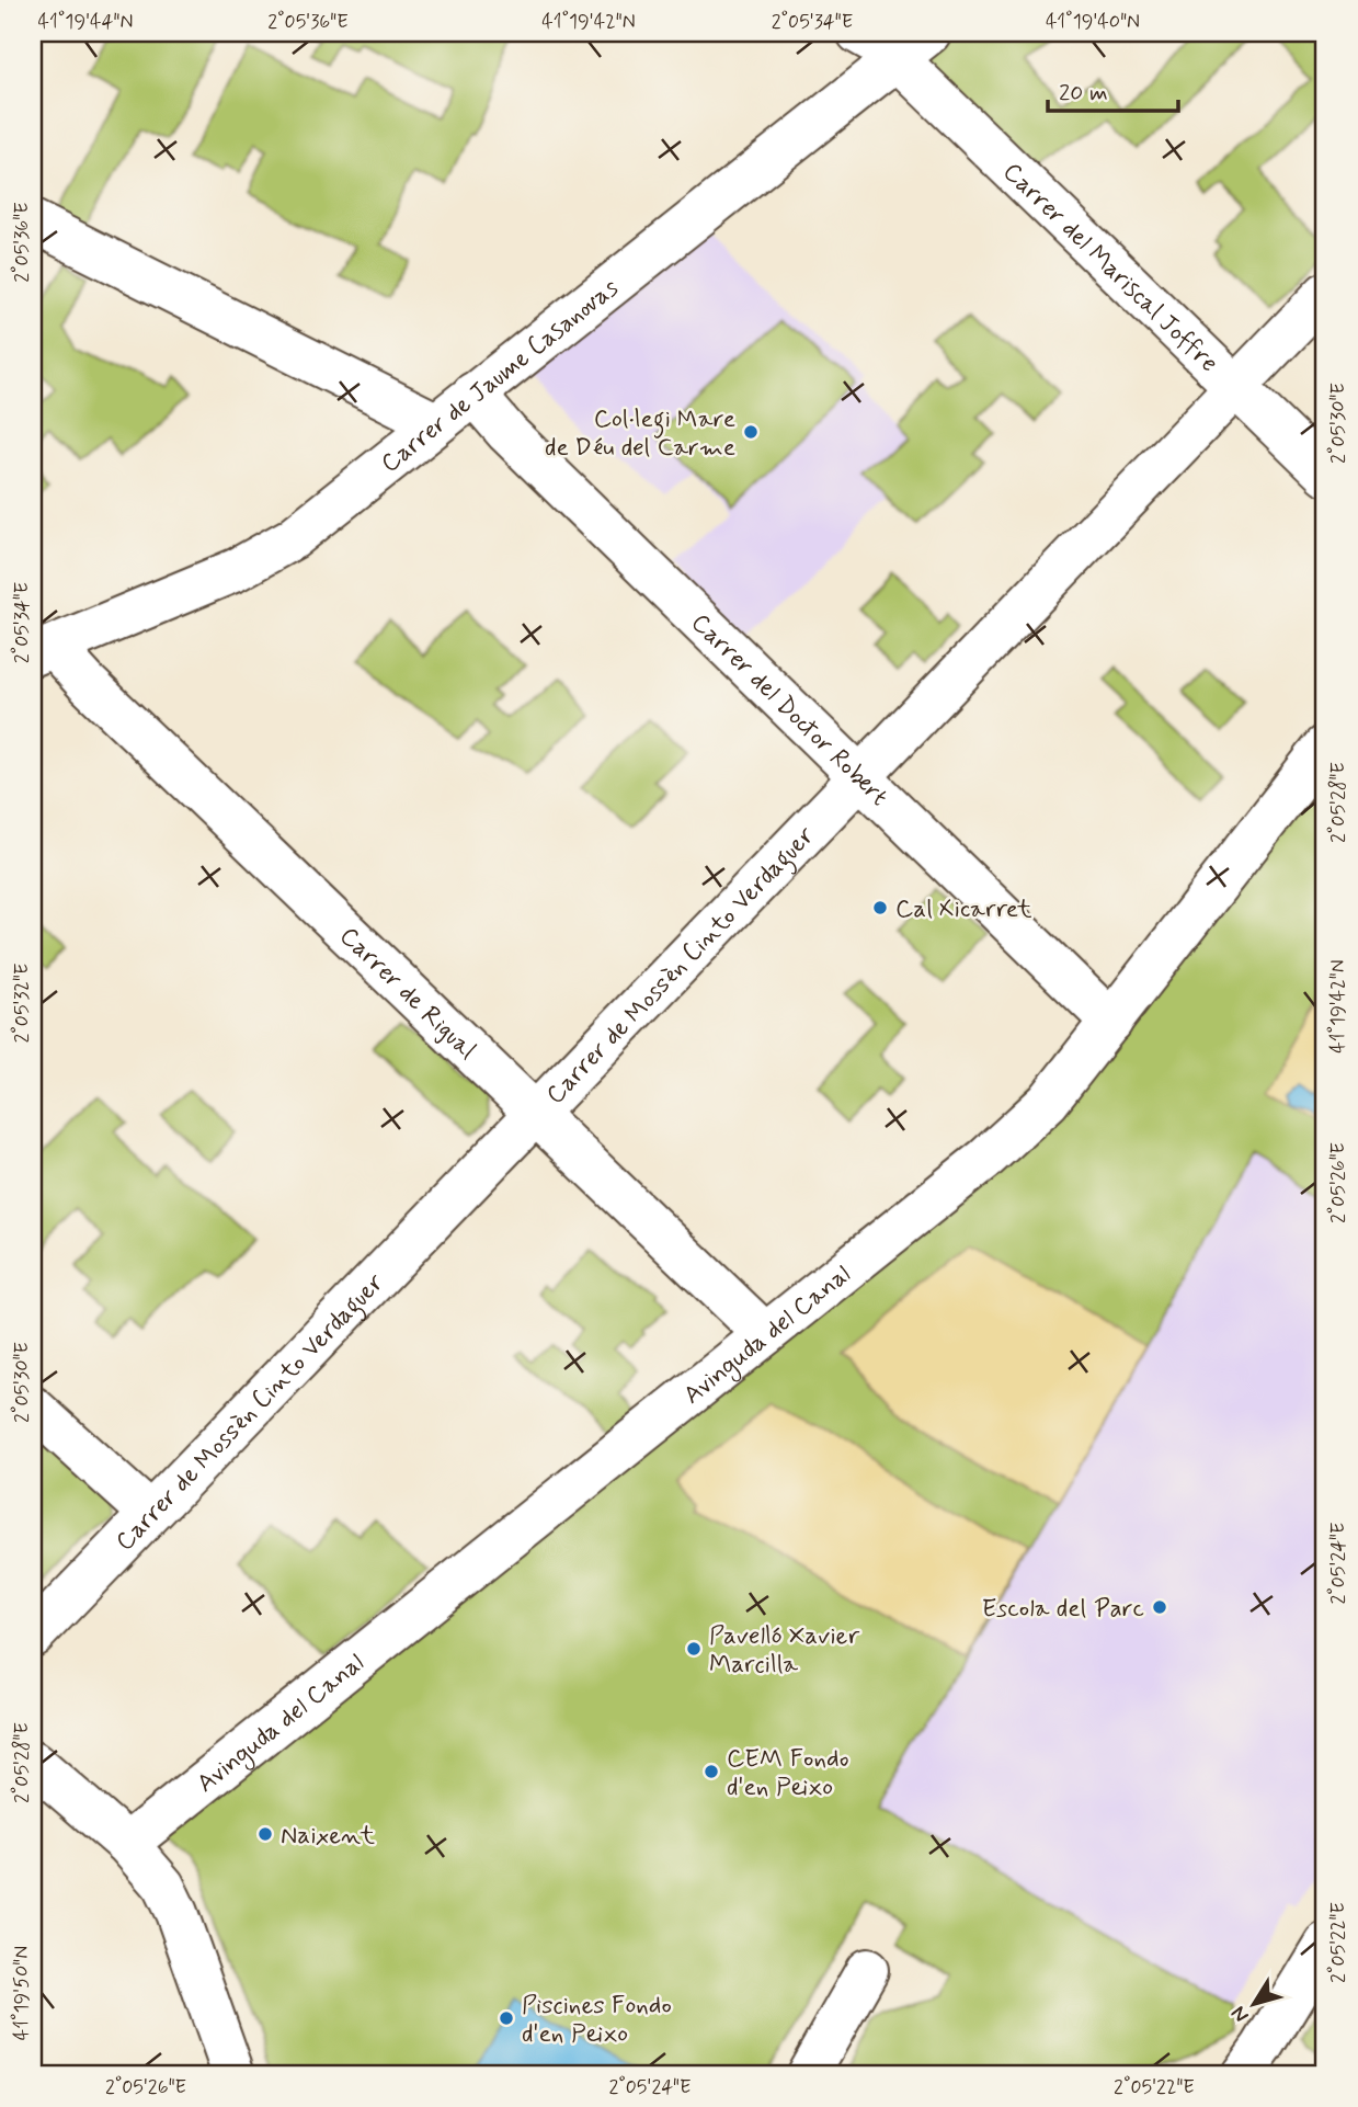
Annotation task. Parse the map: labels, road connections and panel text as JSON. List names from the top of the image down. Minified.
{"streets":{"street":["Carrer del Mariscal Joffre","Carrer de Jaume Casanovas","Carrer del Doctor Robert","Carrer de Mossèn Cinto Verdaguer","Carrer de Rigual","Avinguda del Canal"]},"crossings":[["Carrer del Mariscal Joffre","Carrer de Jaume Casanovas"],["Carrer del Mariscal Joffre","Carrer de Mossèn Cinto Verdaguer"],["Carrer de Jaume Casanovas","Carrer del Doctor Robert"],["Carrer de Jaume Casanovas","Carrer de Rigual"],["Carrer del Doctor Robert","Carrer de Mossèn Cinto Verdaguer"],["Carrer del Doctor Robert","Avinguda del Canal"],["Carrer de Mossèn Cinto Verdaguer","Carrer de Rigual"],["Carrer de Rigual","Avinguda del Canal"]],"places":["Col·legi Mare de Déu del Carme","Cal Xicarret","Escola del Parc","Pavelló Xavier Marcilla","CEM Fondo d'en Peixo","Naixent","Piscines Fondo d'en Peixo"],"scale_bar":"20 m","north":"bottom left","coordinates":["41°19'44\"N","2°05'36\"E","41°19'42\"N","2°05'34\"E","41°19'40\"N","2°05'30\"E","2°05'28\"E","2°05'32\"E","2°05'26\"E","2°05'24\"E","2°05'22\"E","41°19'50\"N"]}
